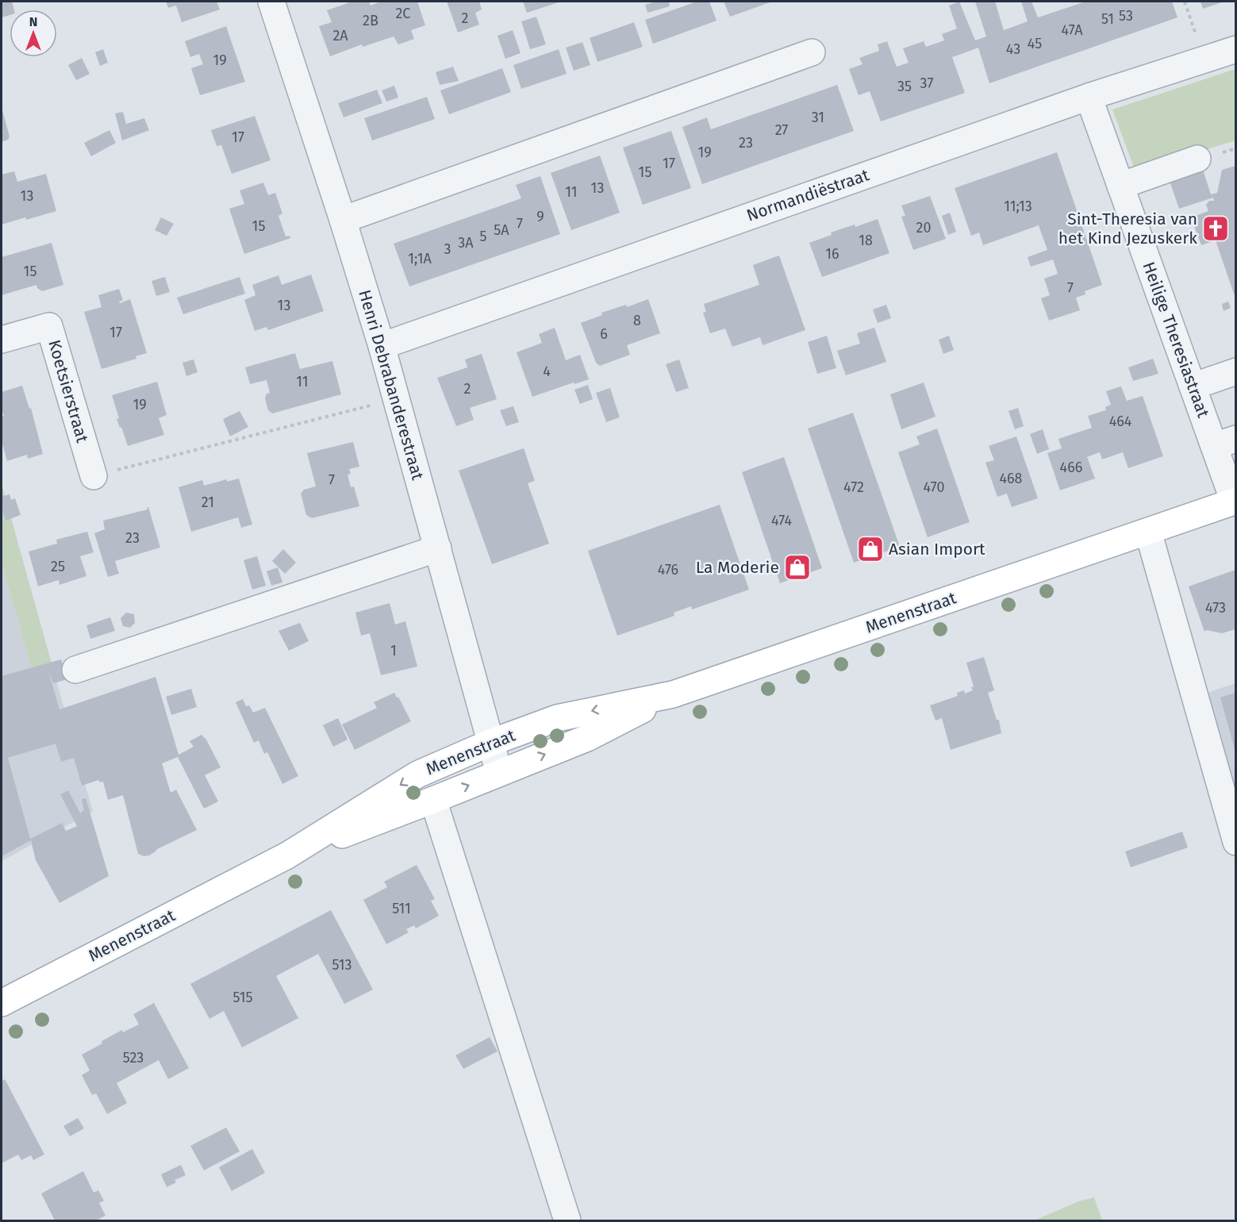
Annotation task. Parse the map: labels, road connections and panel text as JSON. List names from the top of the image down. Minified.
{"streets":{"main road":["Menenstraat"],"street":["Normandiëstraat","Heilige Theresiastraat","Henri Debrabanderestraat","Koetsierstraat"]},"crossings":[["Normandiëstraat","Heilige Theresiastraat"],["Normandiëstraat","Henri Debrabanderestraat"],["Heilige Theresiastraat","Menenstraat"],["Henri Debrabanderestraat","Menenstraat"]],"places":{"church":["Sint-Theresia van het Kind Jezuskerk"],"shop":["Asian Import","La Moderie"]},"house_numbers":["2C","53","2","51","2B","47A","2A","45","43","19","37","35","31","27","17","23","19","17","15","13","11","13","11;13","9","7","15","20","5A","5","18","3A","3","16","1;1A","15","7","13","8","17","6","4","11","2","19","464","466","468","7","472","470","21","474","23","25","476","473","1","511","513","515","523"],"north":"top"}
